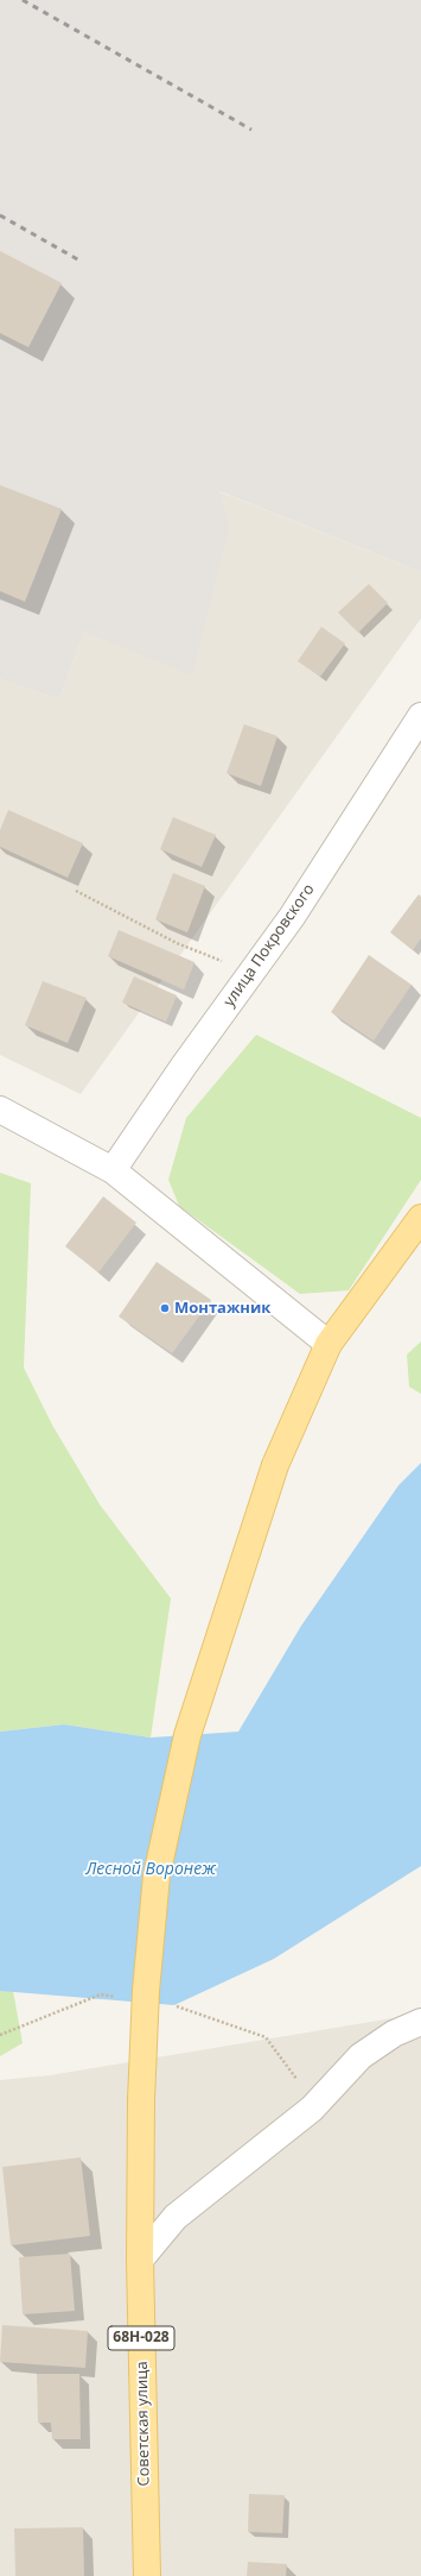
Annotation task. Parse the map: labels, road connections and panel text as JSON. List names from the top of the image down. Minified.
{"streets":{"main road":["68Н-028","Советская улица"],"street":["улица Покровского"]},"water":["Лесной Воронеж"],"places":["Монтажник"]}
